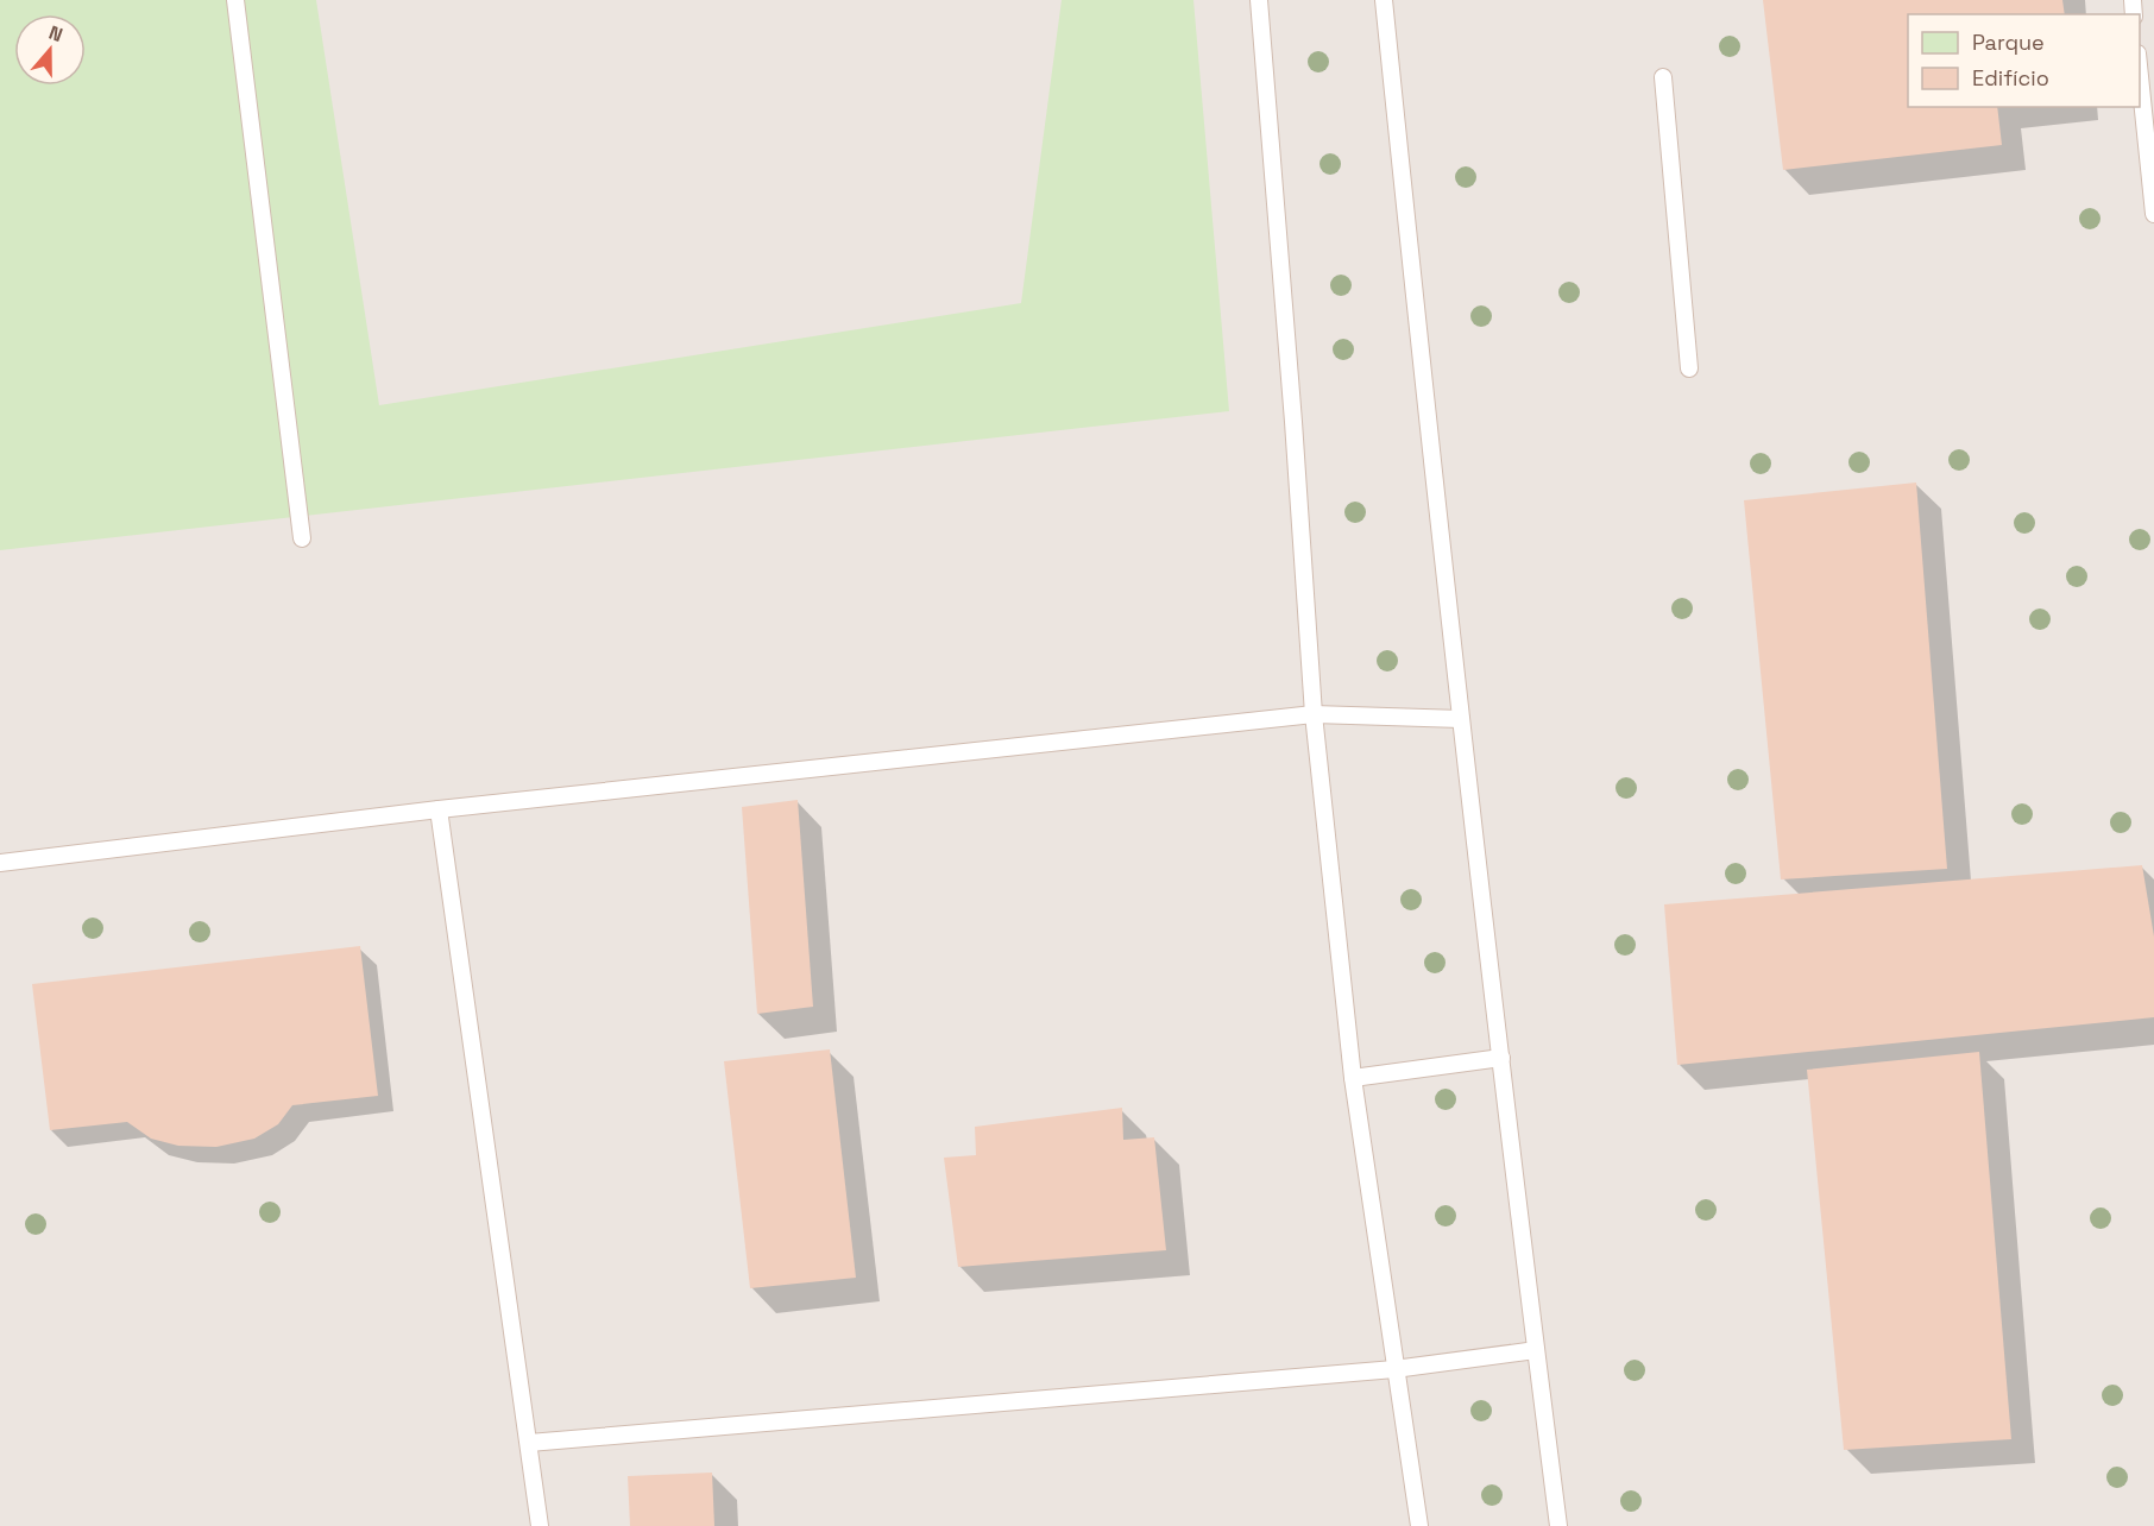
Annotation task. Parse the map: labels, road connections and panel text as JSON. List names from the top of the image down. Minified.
{"legend":["Parque","Edifício"],"north":"top"}
